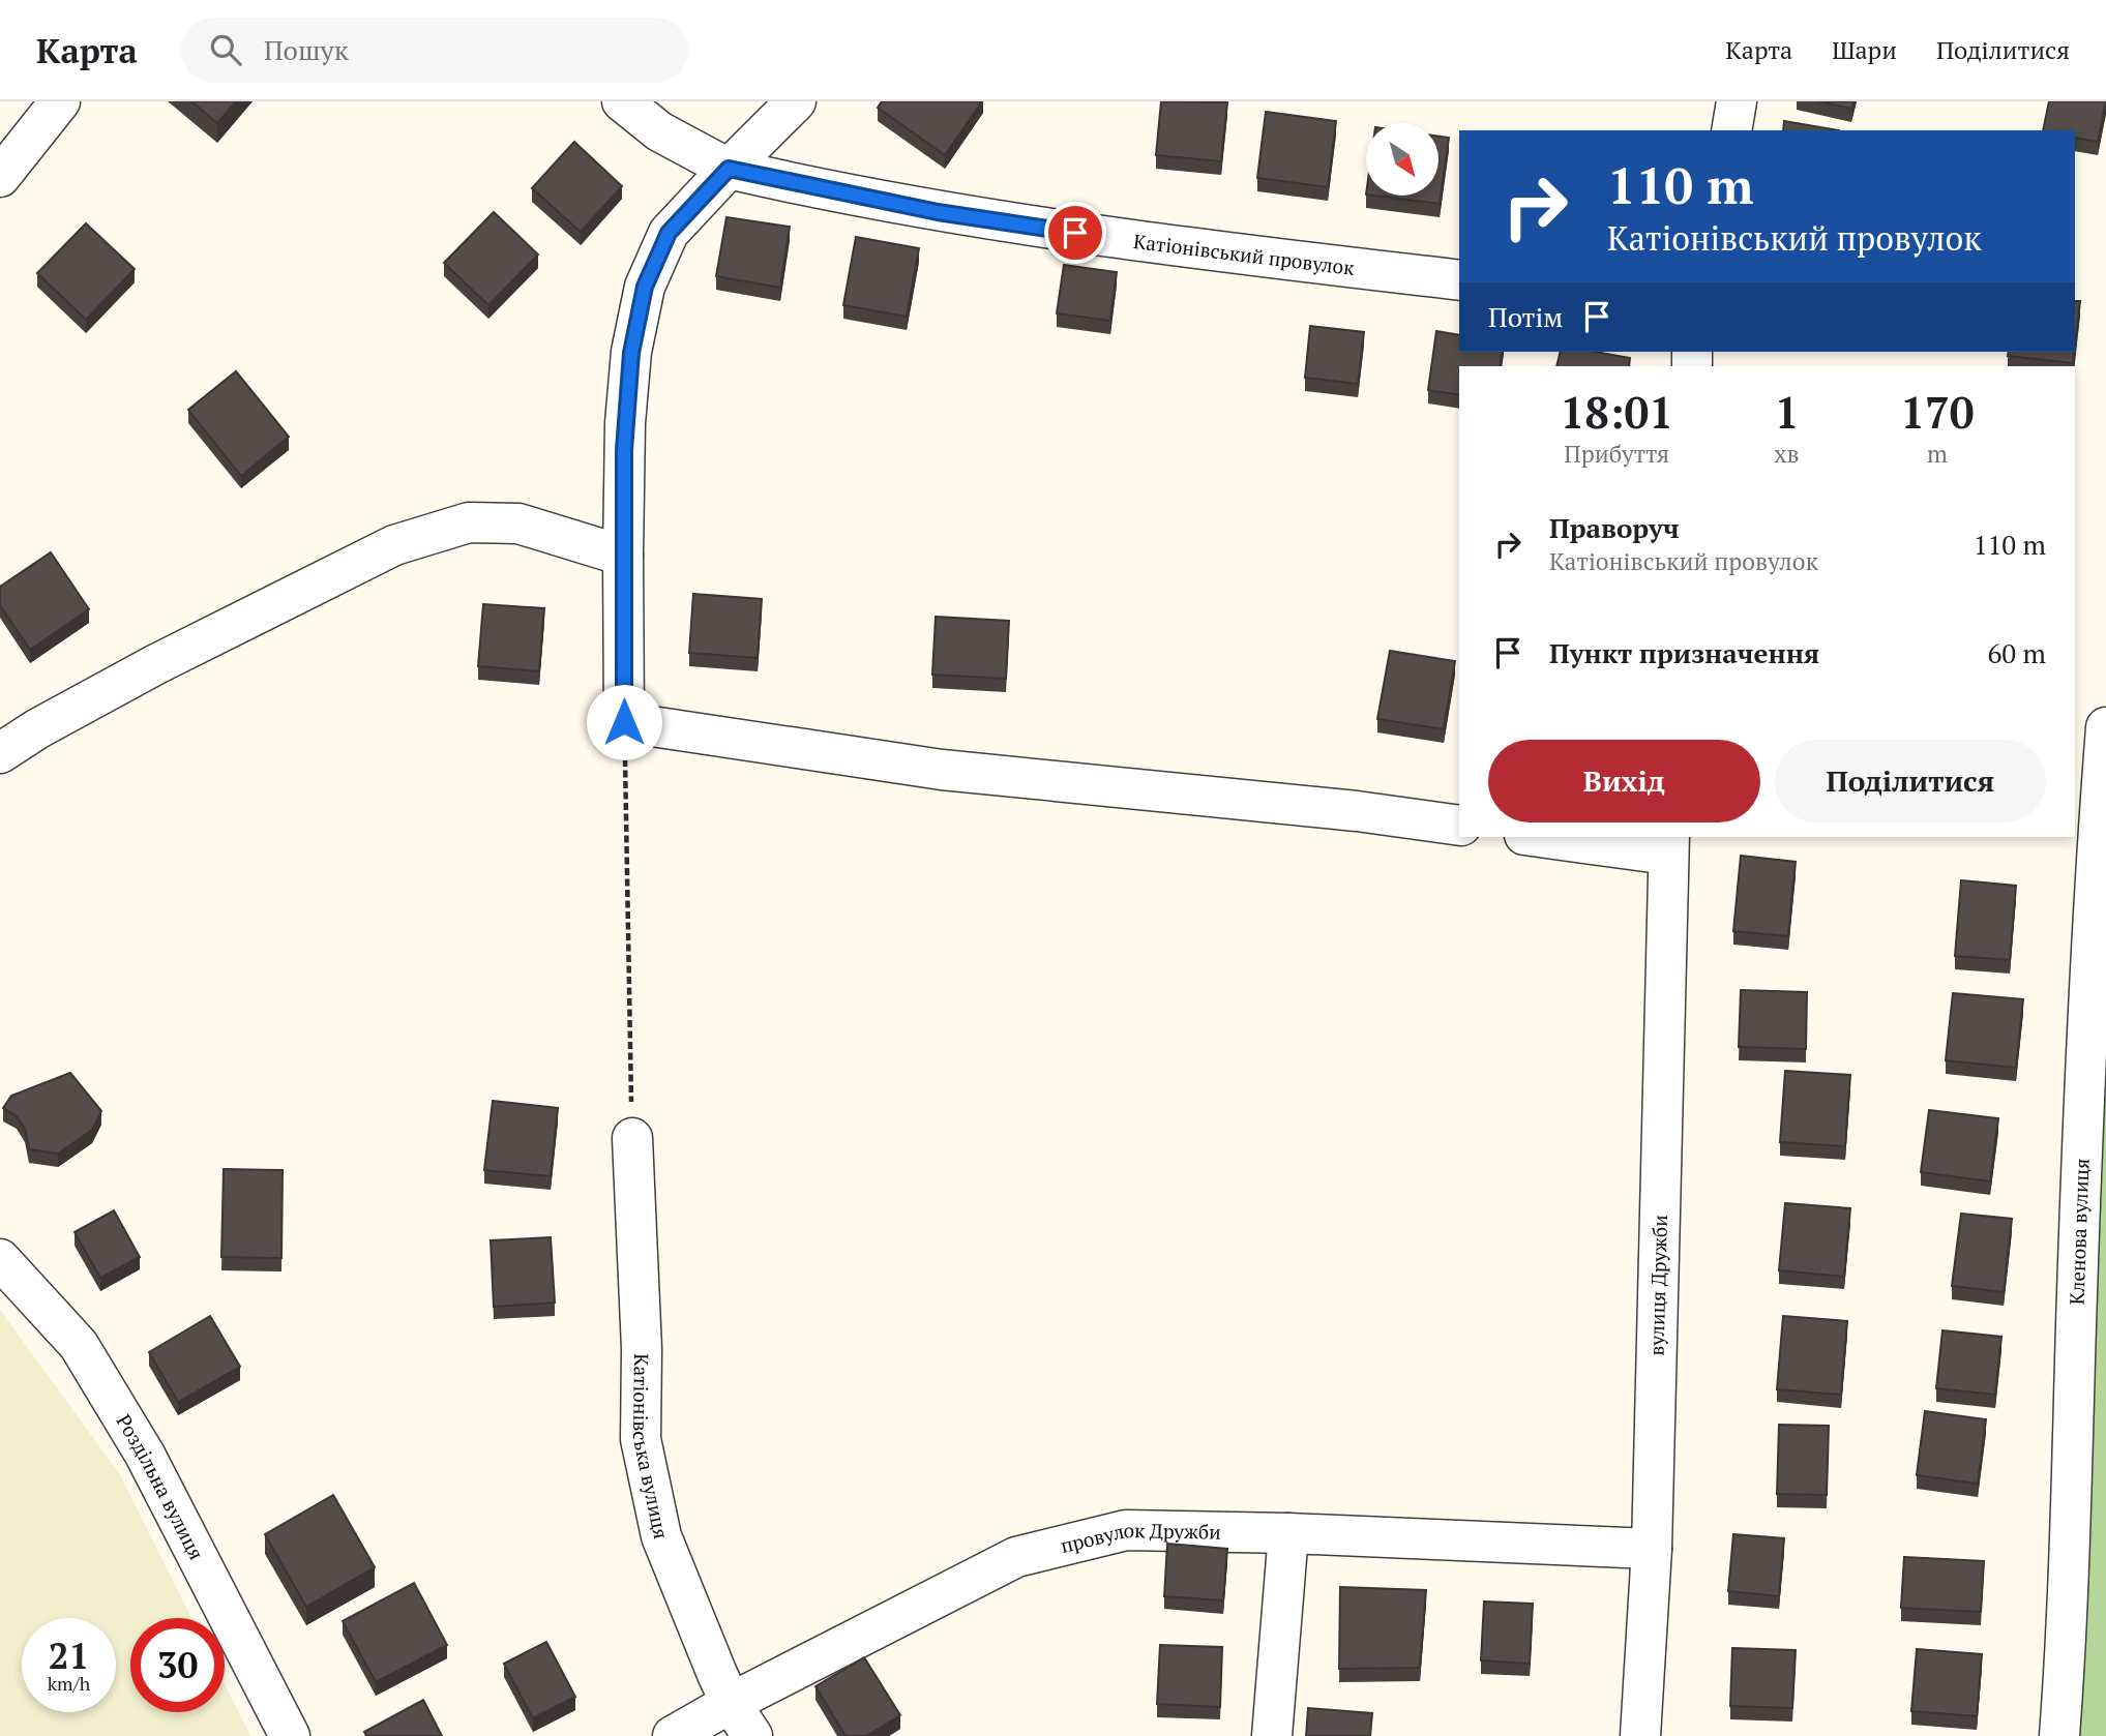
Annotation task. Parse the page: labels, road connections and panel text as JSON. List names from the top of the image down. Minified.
{"streets":{"street":["Катіонівський провулок","Кленова вулиця","вулиця Дружби","Катіонівська вулиця","Роздільна вулиця","провулок Дружби"]},"crossings":[["вулиця Дружби","провулок Дружби"],["Катіонівська вулиця","провулок Дружби"]],"north":"bottom right","page":{"header":"Карта","search":"Пошук","nav":["Карта","Шари","Поділитися"],"turn":["110 m","Катіонівський провулок"],"then":"Потім","eta":["18:01","Прибуття","1","хв","170","m"],"list":[{"name":"Праворуч","note":"Катіонівський провулок","value":"110 m"},{"name":"Пункт призначення","value":"60 m"}],"buttons":["Вихід","Поділитися"],"speed":"21 km/h","limit":"30"}}
